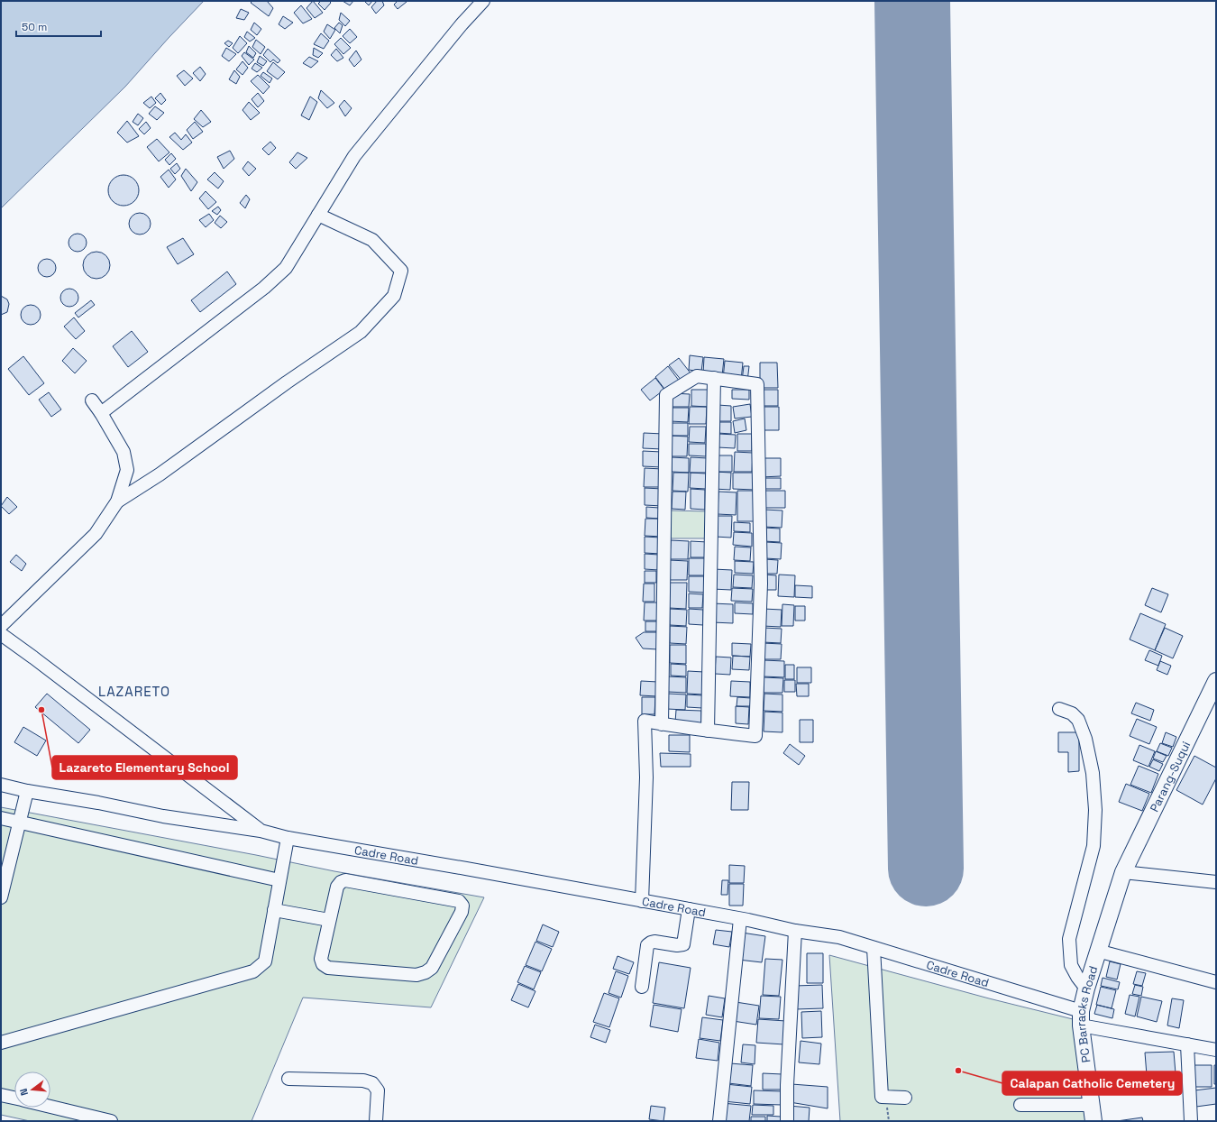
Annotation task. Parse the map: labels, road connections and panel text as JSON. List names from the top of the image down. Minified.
{"streets":{"main road":["Parang-Suqui","PC Barracks Road"],"street":["Cadre Road"]},"crossings":[["Parang-Suqui","PC Barracks Road"],["Cadre Road","PC Barracks Road"]],"districts":["LAZARETO"],"places":["Lazareto Elementary School","Calapan Catholic Cemetery"],"scale_bar":"50 m","north":"left"}
